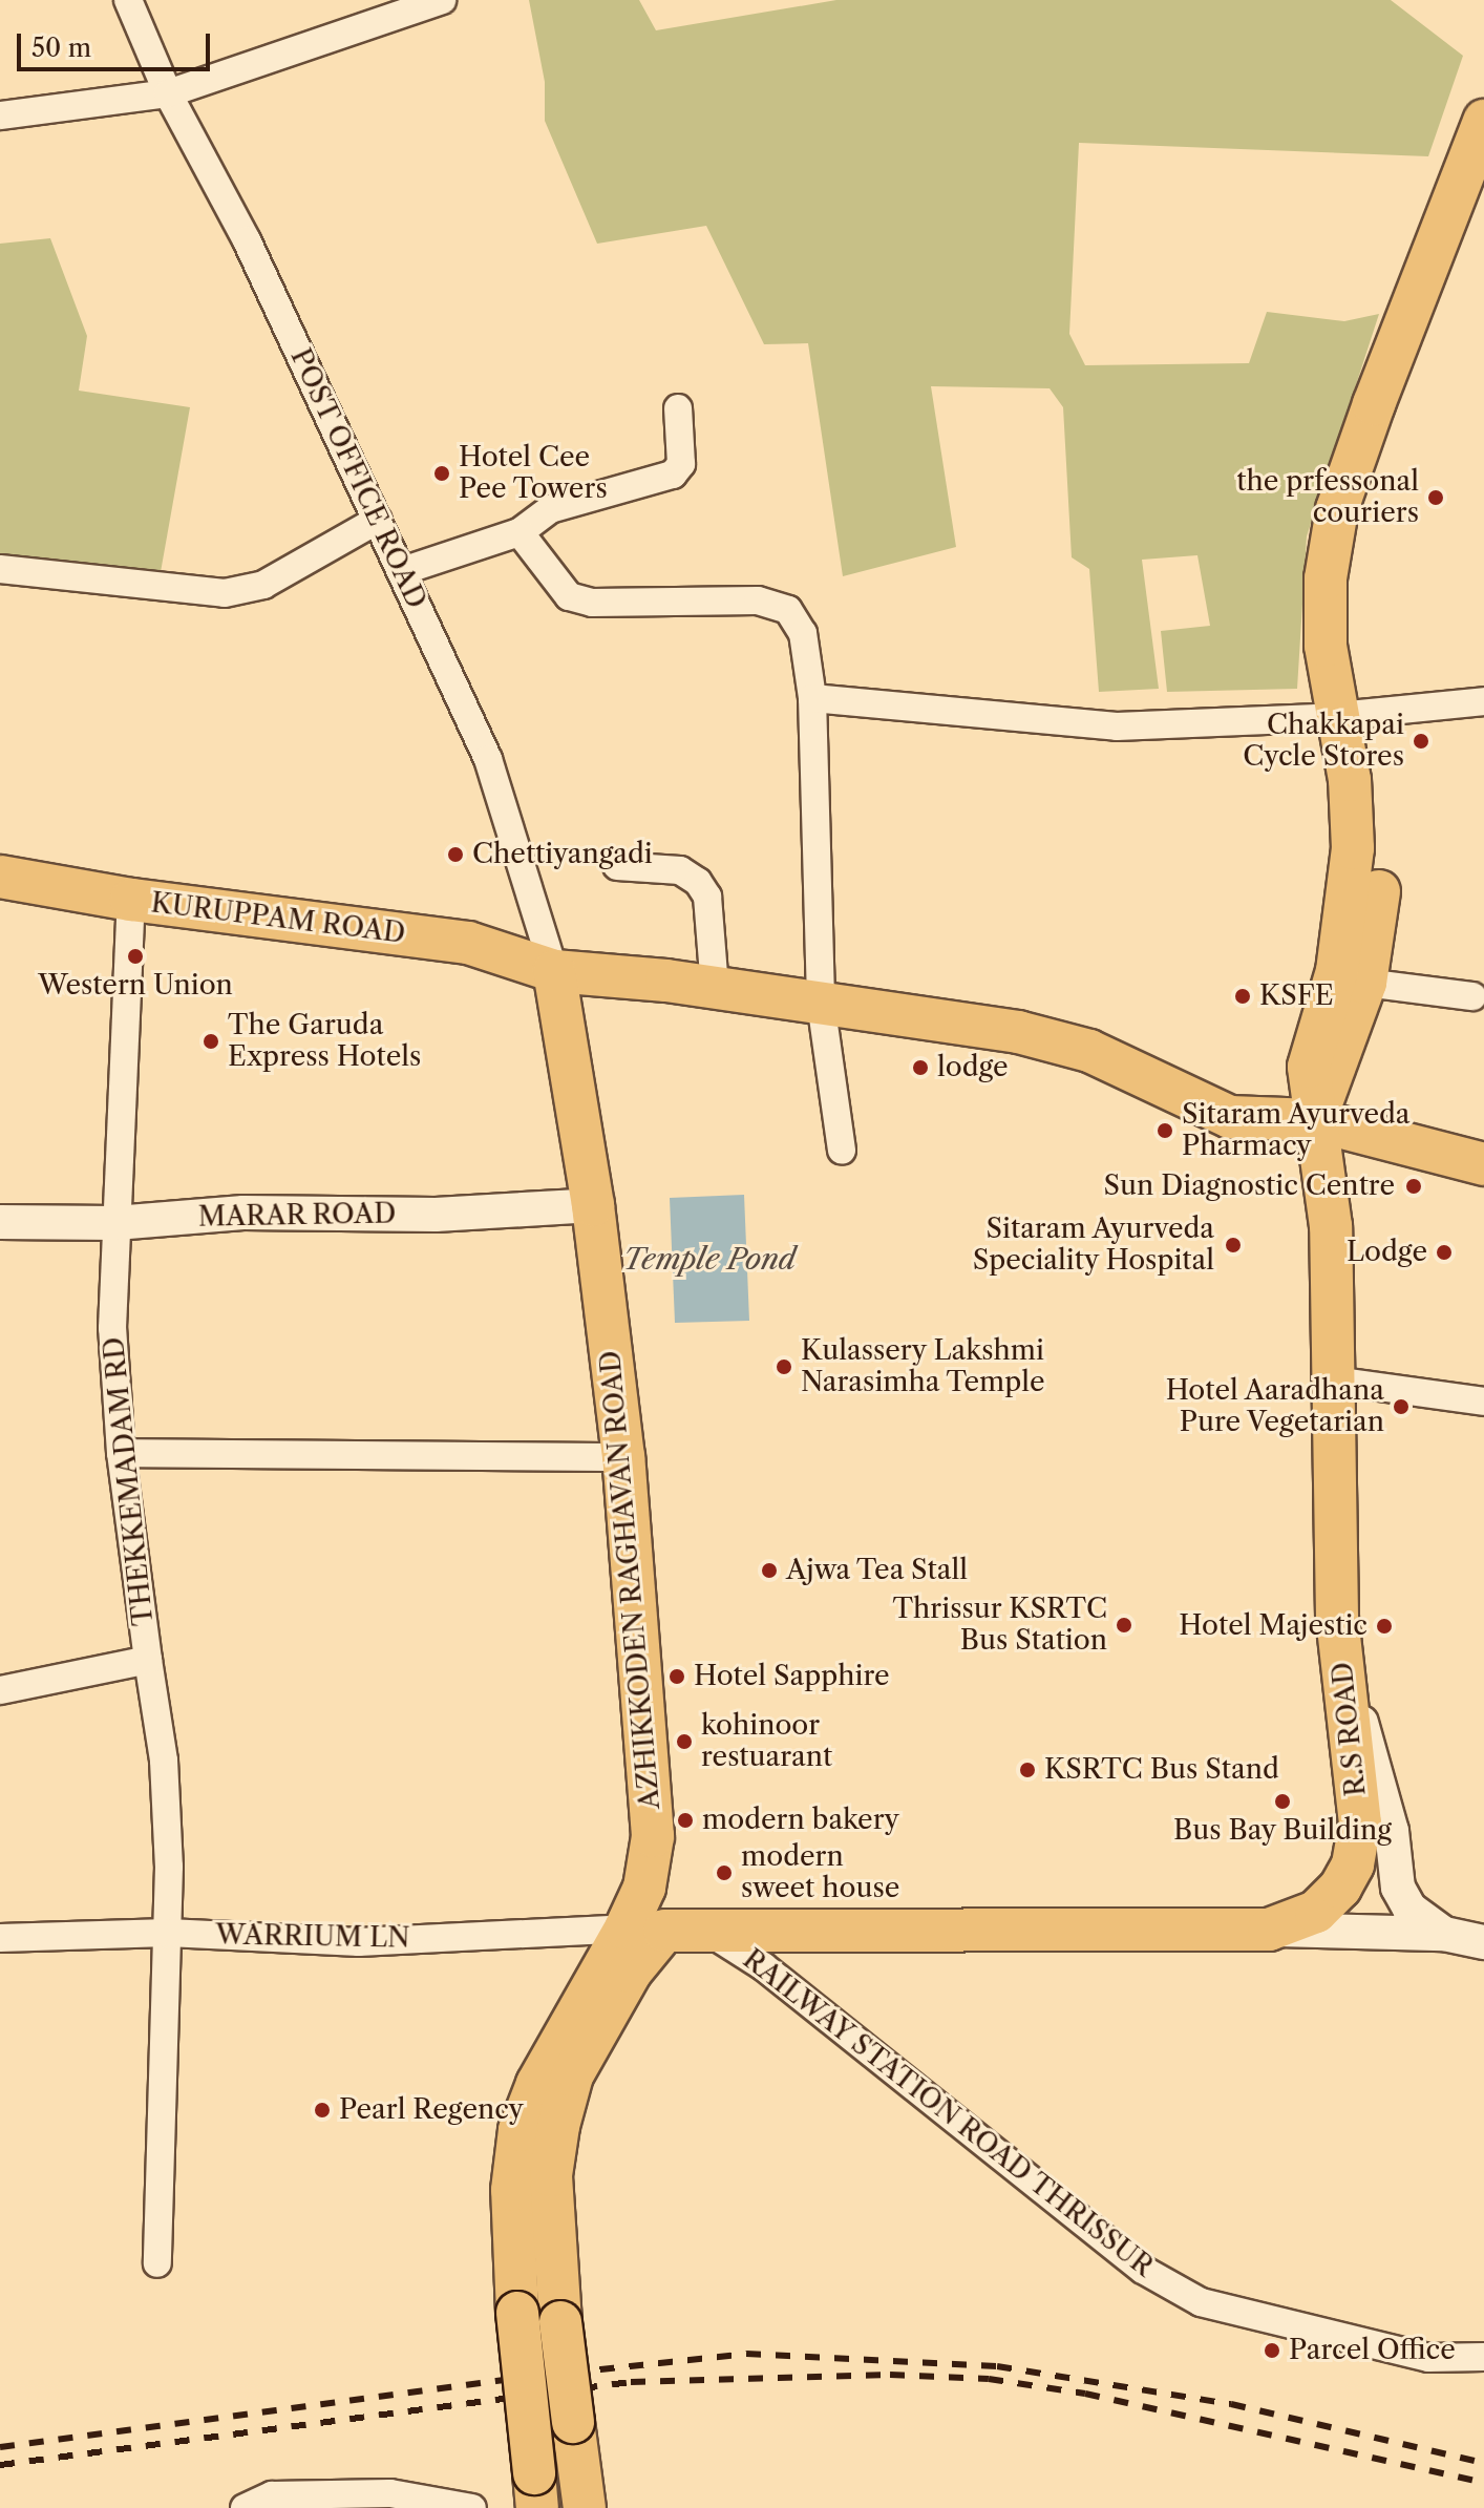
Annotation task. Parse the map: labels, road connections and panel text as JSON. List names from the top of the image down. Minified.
{"streets":{"main road":["KURUPPAM ROAD","AZHIKKODEN RAGHAVAN ROAD","R.S ROAD"],"street":["POST OFFICE ROAD","MARAR ROAD","THEKKEMADAM RD","WARRIUM LN","RAILWAY STATION ROAD THRISSUR"]},"crossings":[["POST OFFICE ROAD","KURUPPAM ROAD"],["POST OFFICE ROAD","AZHIKKODEN RAGHAVAN ROAD"],["KURUPPAM ROAD","THEKKEMADAM RD"],["KURUPPAM ROAD","AZHIKKODEN RAGHAVAN ROAD"],["KURUPPAM ROAD","R.S ROAD"],["MARAR ROAD","THEKKEMADAM RD"],["MARAR ROAD","AZHIKKODEN RAGHAVAN ROAD"],["AZHIKKODEN RAGHAVAN ROAD","R.S ROAD"],["AZHIKKODEN RAGHAVAN ROAD","WARRIUM LN"],["AZHIKKODEN RAGHAVAN ROAD","RAILWAY STATION ROAD THRISSUR"],["R.S ROAD","WARRIUM LN"],["R.S ROAD","RAILWAY STATION ROAD THRISSUR"],["WARRIUM LN","RAILWAY STATION ROAD THRISSUR"]],"water":["Temple Pond"],"places":["Hotel Cee Pee Towers","the prfessonal couriers","Chakkapai Cycle Stores","Chettiyangadi","Western Union","KSFE","The Garuda Express Hotels","lodge","Sitaram Ayurveda Pharmacy","Sun Diagnostic Centre","Sitaram Ayurveda Speciality Hospital","Lodge","Kulassery Lakshmi Narasimha Temple","Hotel Aaradhana Pure Vegetarian","Ajwa Tea Stall","Thrissur KSRTC Bus Station","Hotel Majestic","Hotel Sapphire","kohinoor restuarant","KSRTC Bus Stand","Bus Bay Building","modern bakery","modern sweet house","Pearl Regency","Parcel Office"],"scale_bar":"50 m"}
